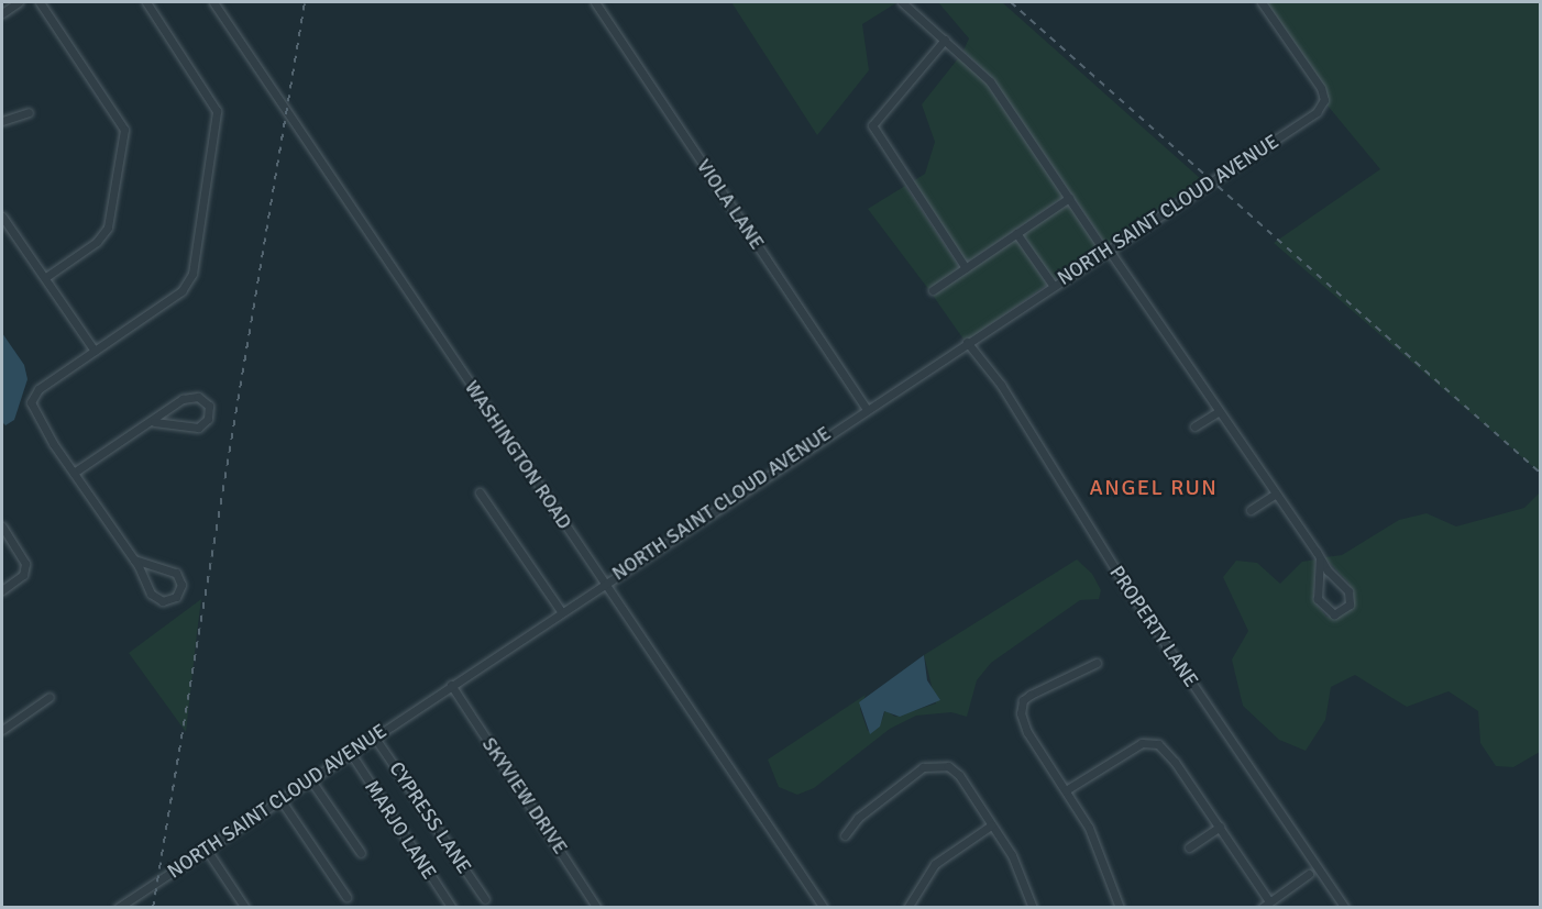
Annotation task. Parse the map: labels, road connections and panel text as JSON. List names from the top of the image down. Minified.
{"streets":{"street":["VIOLA LANE","NORTH SAINT CLOUD AVENUE","WASHINGTON ROAD","PROPERTY LANE","SKYVIEW DRIVE","CYPRESS LANE","MARJO LANE"]},"crossings":[["VIOLA LANE","NORTH SAINT CLOUD AVENUE"],["NORTH SAINT CLOUD AVENUE","WASHINGTON ROAD"],["NORTH SAINT CLOUD AVENUE","PROPERTY LANE"],["NORTH SAINT CLOUD AVENUE","SKYVIEW DRIVE"],["NORTH SAINT CLOUD AVENUE","CYPRESS LANE"],["NORTH SAINT CLOUD AVENUE","MARJO LANE"]],"districts":["ANGEL RUN"]}
